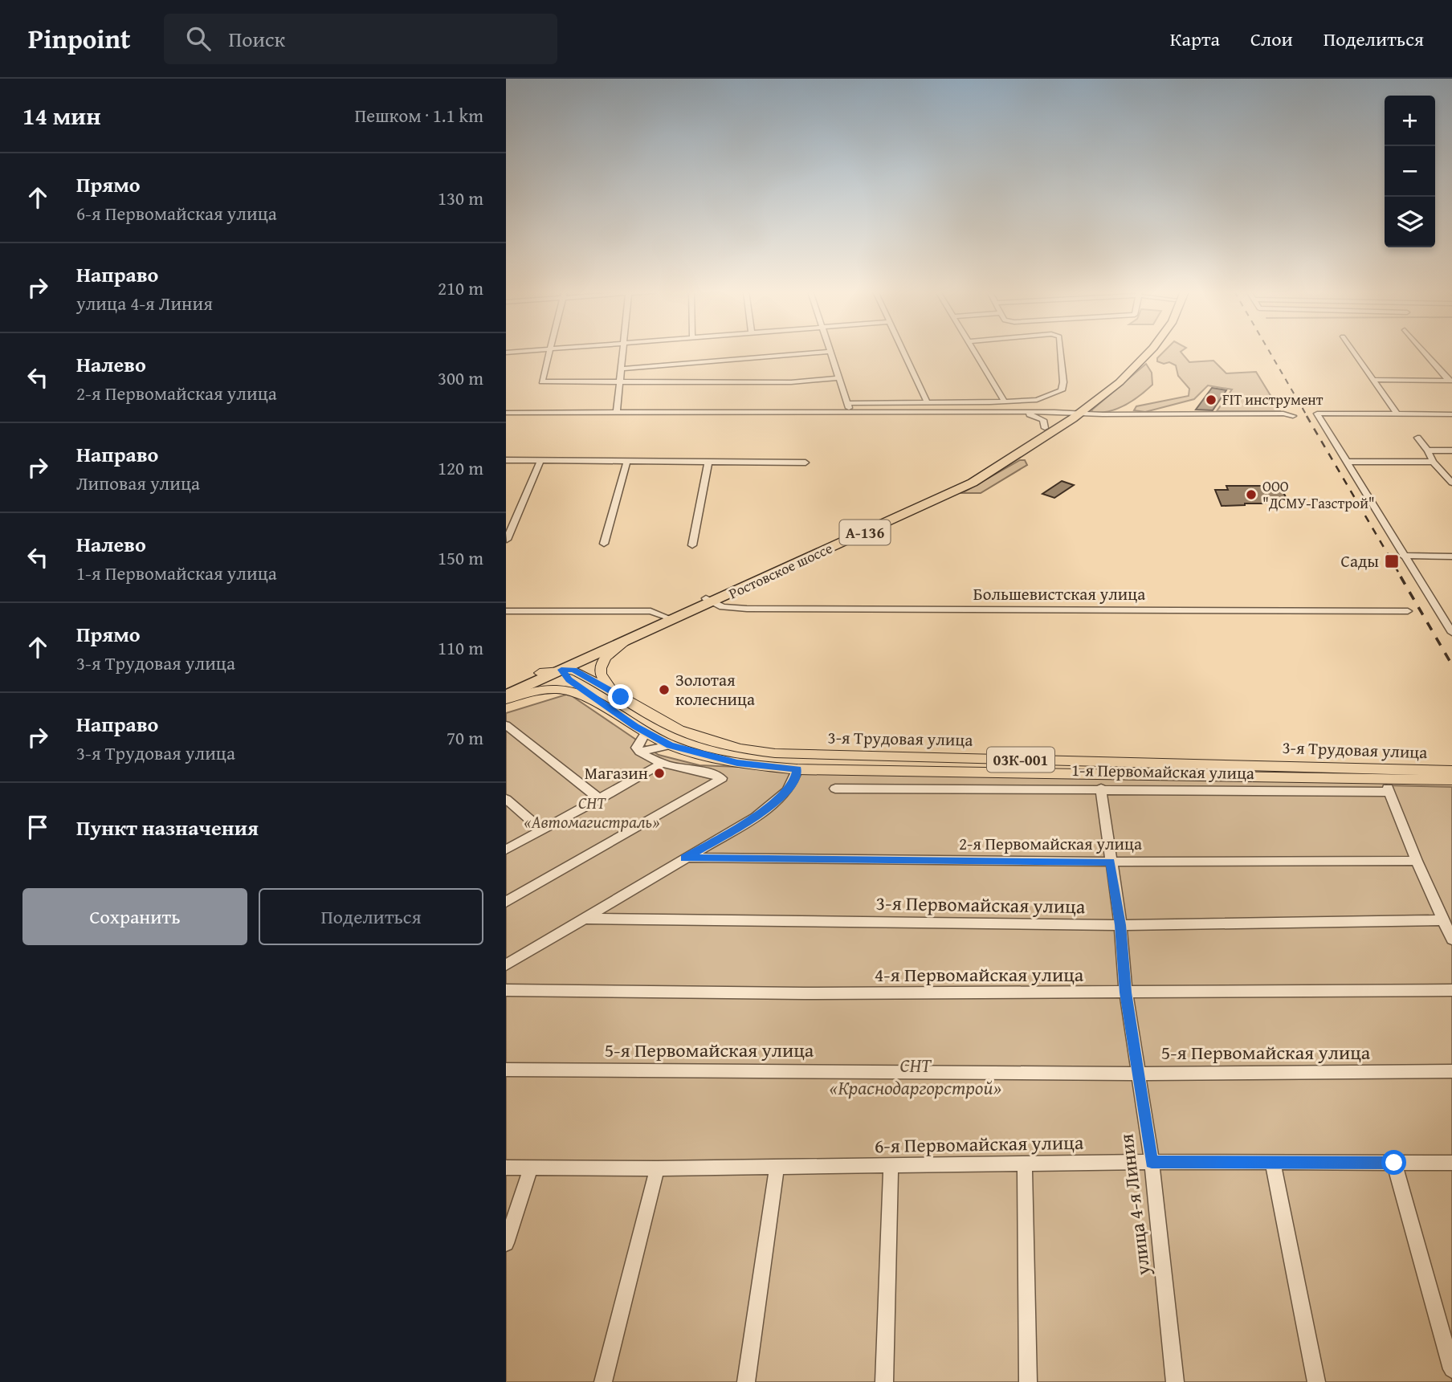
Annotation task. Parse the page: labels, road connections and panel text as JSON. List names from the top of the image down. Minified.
{"streets":{"highway":["А-136","Ростовское шоссе"],"main road":["3-я Трудовая улица","03К-001","1-я Первомайская улица"],"street":["Большевистская улица","2-я Первомайская улица","3-я Первомайская улица","4-я Первомайская улица","5-я Первомайская улица","6-я Первомайская улица","улица 4-я Линия"]},"crossings":[["А-136","Ростовское шоссе"],["А-136","3-я Трудовая улица"],["А-136","03К-001"],["Ростовское шоссе","Большевистская улица"],["Ростовское шоссе","3-я Трудовая улица"],["Ростовское шоссе","03К-001"],["3-я Трудовая улица","03К-001"],["3-я Трудовая улица","1-я Первомайская улица"],["1-я Первомайская улица","улица 4-я Линия"],["2-я Первомайская улица","улица 4-я Линия"],["3-я Первомайская улица","улица 4-я Линия"],["4-я Первомайская улица","улица 4-я Линия"],["5-я Первомайская улица","улица 4-я Линия"],["6-я Первомайская улица","улица 4-я Линия"]],"parks":["СНТ «Автомагистраль»","СНТ «Краснодаргорстрой»"],"places":{"other":["FIT инструмент","ООО \"ДСМУ-Газстрой\"","Золотая колесница","Магазин"],"transit":["Сады"]},"page":{"header":"Pinpoint","search":"Поиск","nav":["Карта","Слои","Поделиться"],"heading":["14 мин","Пешком · 1.1 km"],"map_buttons":["+","−"],"list":[["Прямо","6-я Первомайская улица","130 m"],["Направо","улица 4-я Линия","210 m"],["Налево","2-я Первомайская улица","300 m"],["Направо","Липовая улица","120 m"],["Налево","1-я Первомайская улица","150 m"],["Прямо","3-я Трудовая улица","110 m"],["Направо","3-я Трудовая улица","70 m"],"Пункт назначения"],"buttons":["Сохранить","Поделиться"]}}
